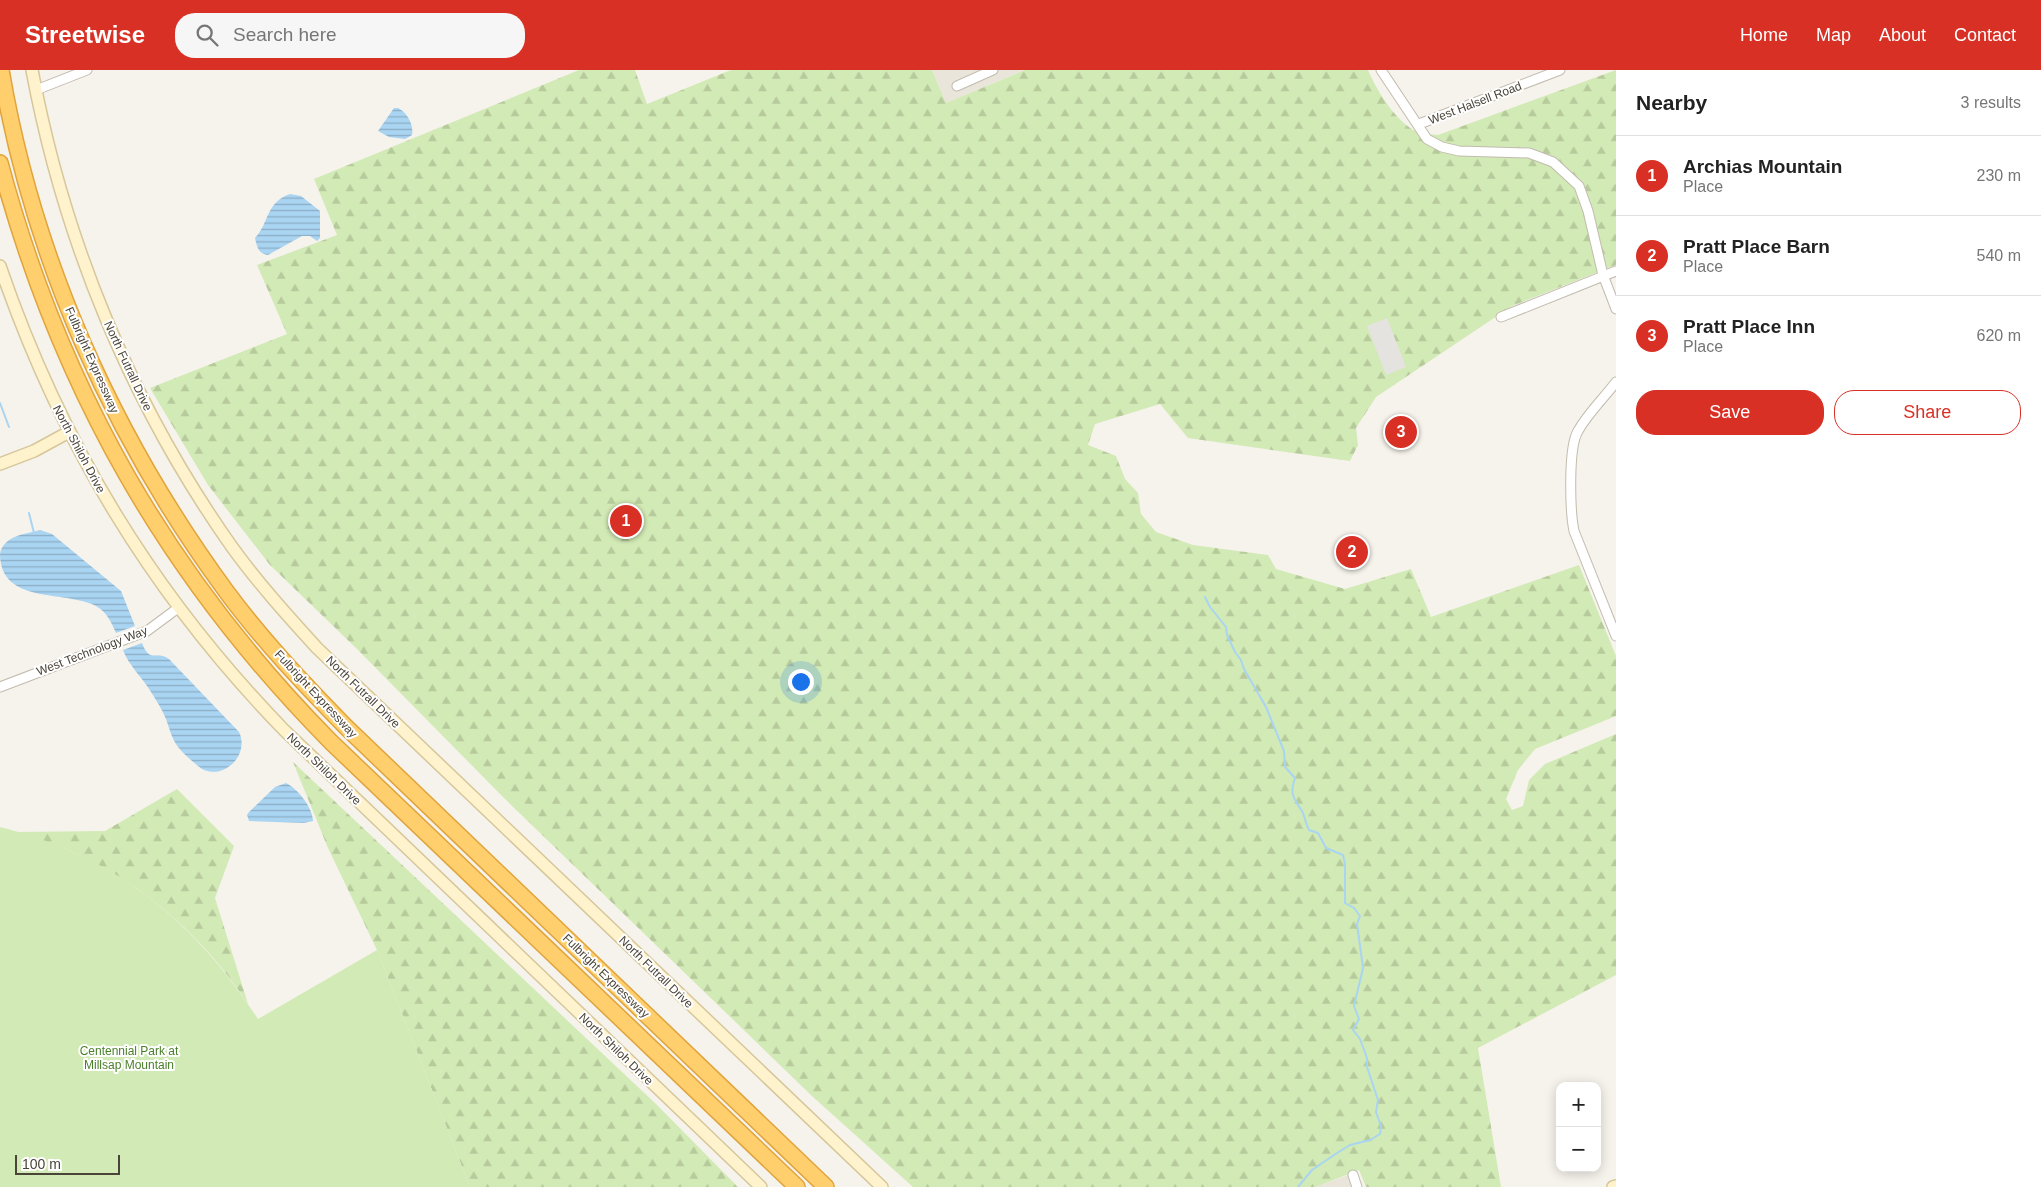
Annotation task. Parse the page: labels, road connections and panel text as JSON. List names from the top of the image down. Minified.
{"streets":{"highway":["Fulbright Expressway"],"main road":["North Futrall Drive","North Shiloh Drive"],"street":["West Halsell Road","West Technology Way"]},"crossings":[["North Shiloh Drive","West Technology Way"]],"parks":["Centennial Park at Millsap Mountain"],"scale_bar":"100 m","page":{"header":"Streetwise","search":"Search here","nav":["Home","Map","About","Contact"],"heading":["Nearby","3 results"],"list":[{"mark":"1","name":"Archias Mountain","note":"Place","value":"230 m"},{"mark":"2","name":"Pratt Place Barn","note":"Place","value":"540 m"},{"mark":"3","name":"Pratt Place Inn","note":"Place","value":"620 m"}],"buttons":["Save","Share"],"pins":["3","1","2"],"map_buttons":["+","−"],"scale":"100 m"}}
